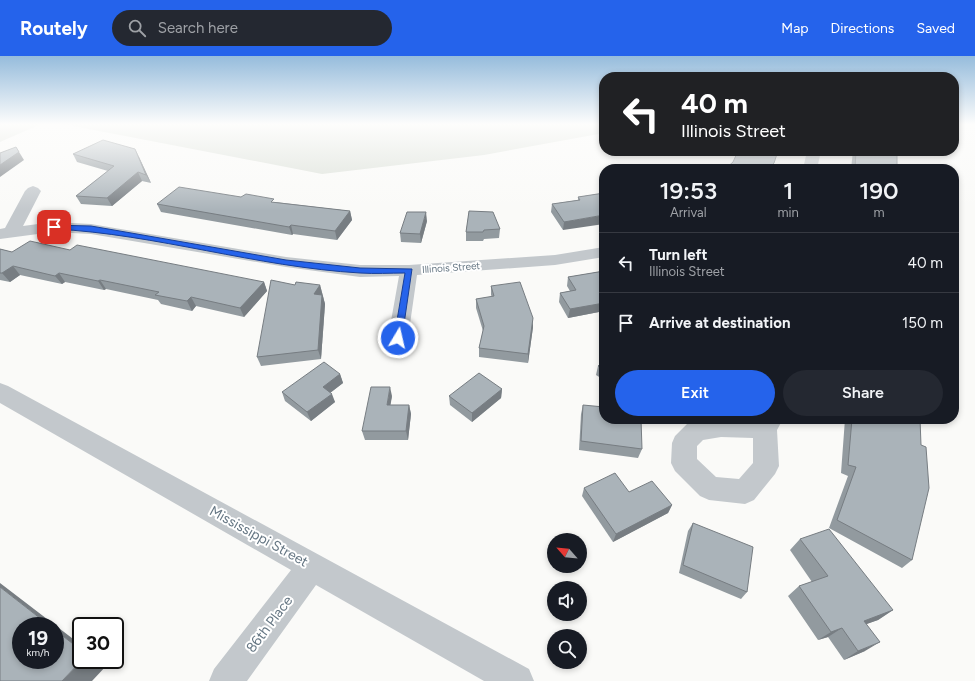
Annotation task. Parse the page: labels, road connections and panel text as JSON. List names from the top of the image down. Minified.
{"streets":{"street":["Illinois Street","Mississippi Street","86th Place"]},"crossings":[["Mississippi Street","86th Place"]],"north":"top left","page":{"header":"Routely","search":"Search here","nav":["Map","Directions","Saved"],"turn":["40 m","Illinois Street"],"eta":["19:53","Arrival","1","min","190","m"],"list":[{"name":"Turn left","note":"Illinois Street","value":"40 m"},{"name":"Arrive at destination","value":"150 m"}],"buttons":["Exit","Share"],"speed":"19 km/h","limit":"30"}}
